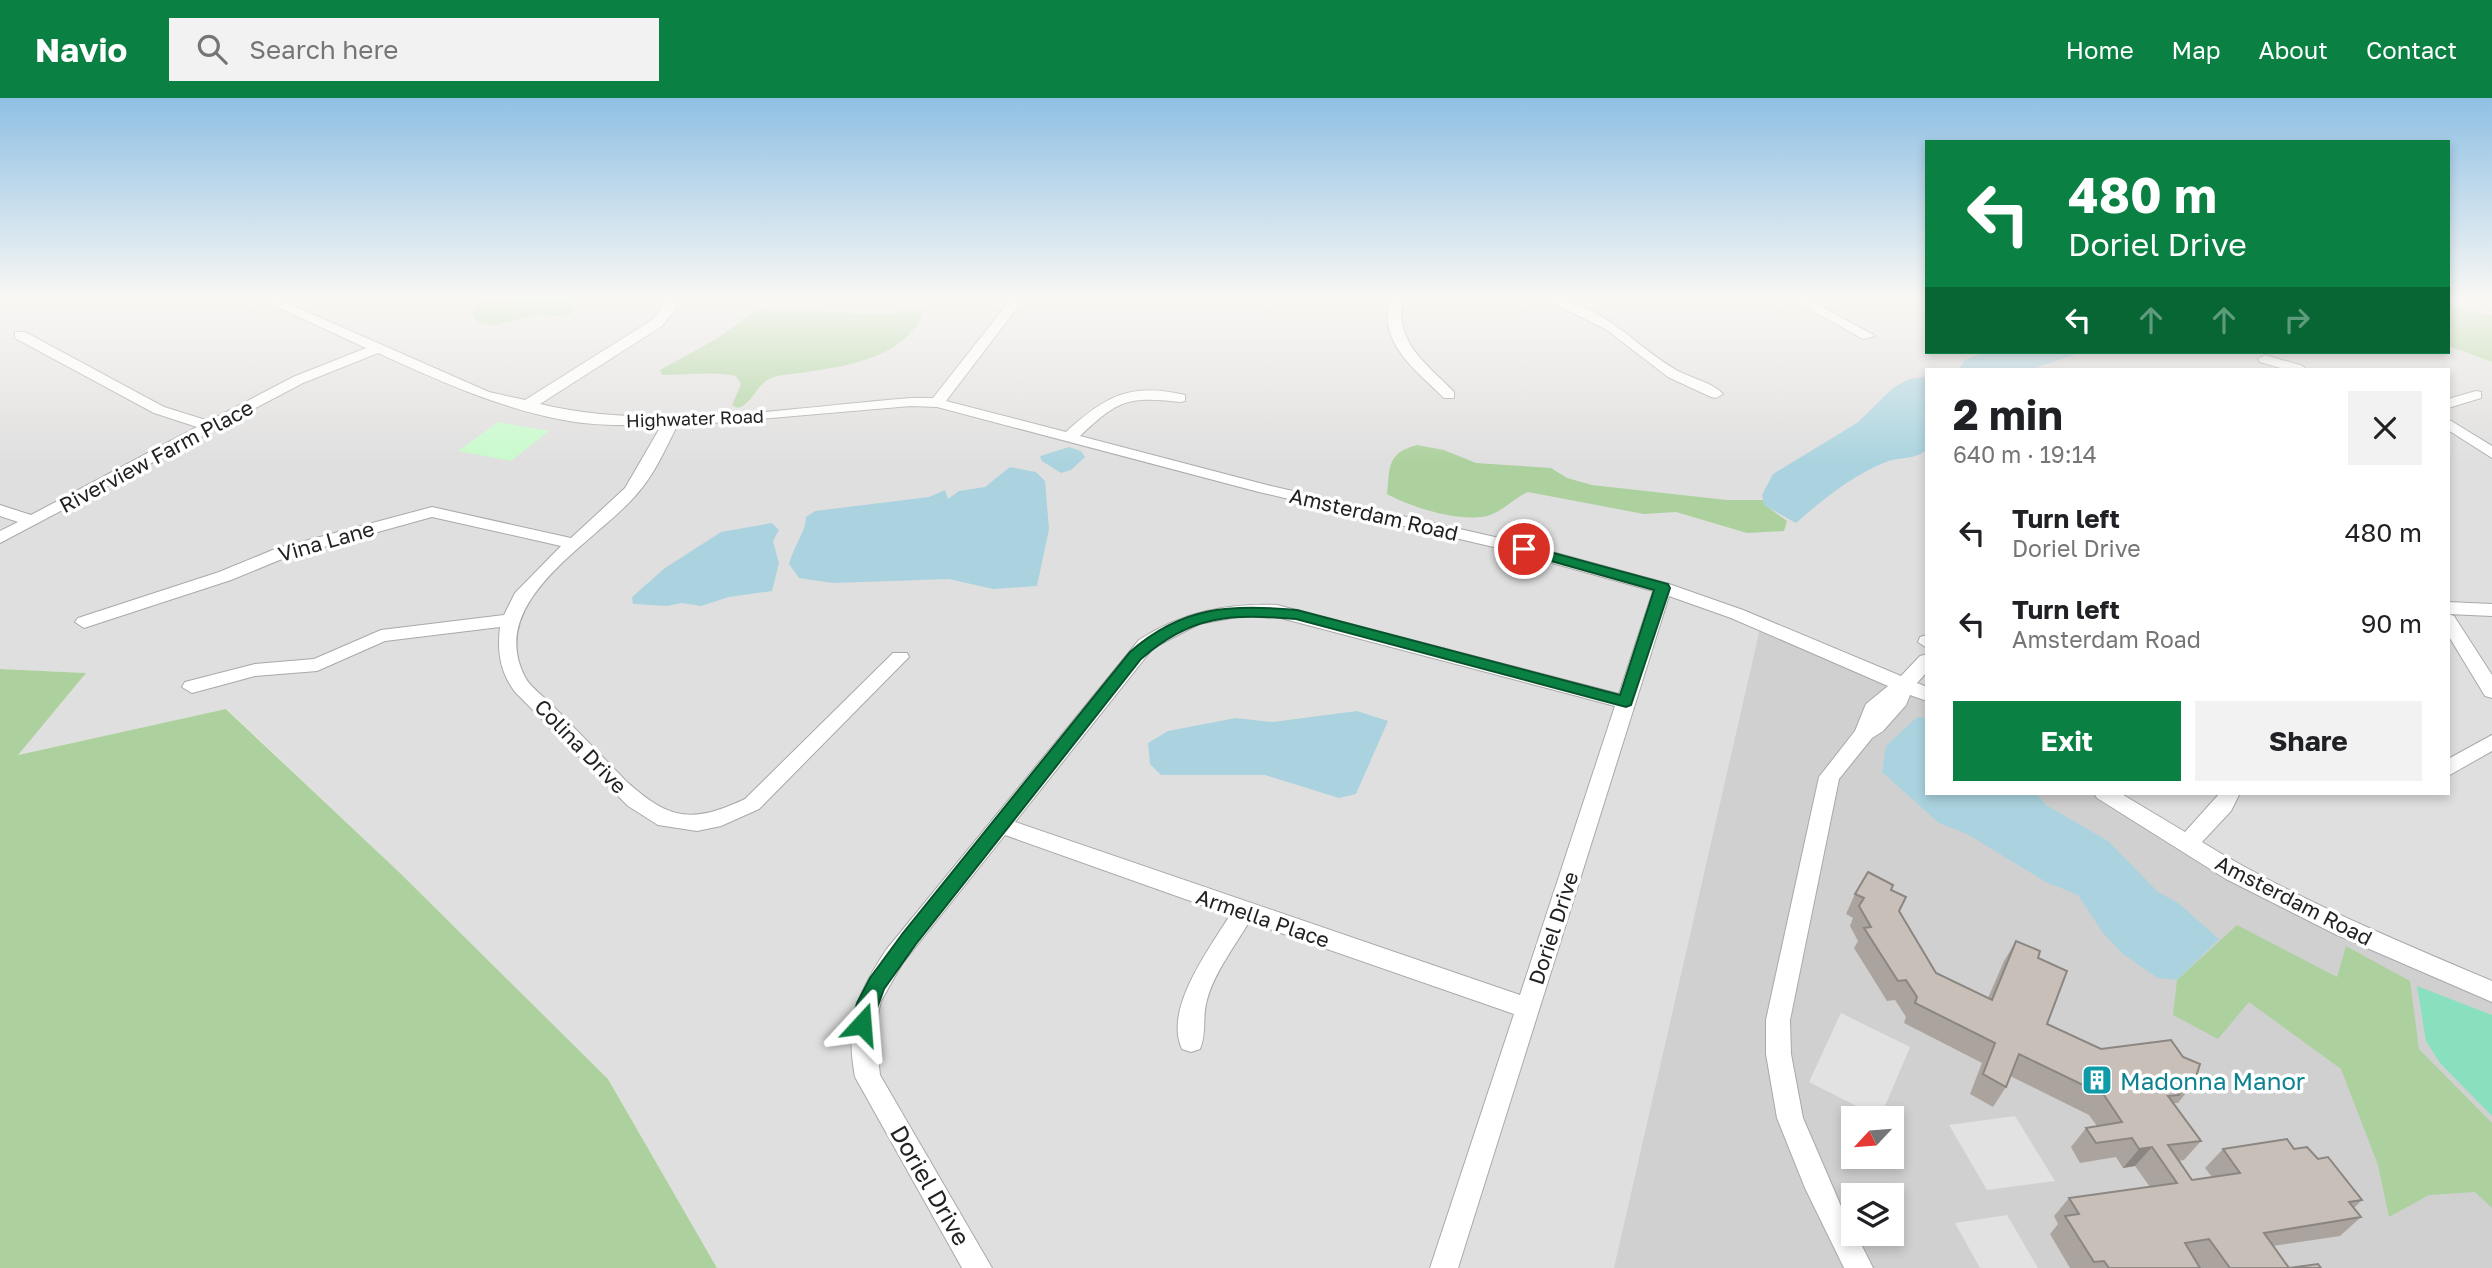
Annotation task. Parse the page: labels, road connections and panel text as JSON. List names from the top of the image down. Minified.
{"streets":{"street":["Highwater Road","Riverview Farm Place","Amsterdam Road","Vina Lane","Colina Drive","Armella Place","Doriel Drive"]},"crossings":[["Highwater Road","Amsterdam Road"],["Highwater Road","Colina Drive"],["Amsterdam Road","Doriel Drive"],["Vina Lane","Colina Drive"],["Armella Place","Doriel Drive"]],"places":{"building":["Madonna Manor"]},"north":"bottom left","page":{"header":"Navio","search":"Search here","nav":["Home","Map","About","Contact"],"turn":["480 m","Doriel Drive"],"heading":["2 min","640 m · 19:14"],"list":[{"name":"Turn left","note":"Doriel Drive","value":"480 m"},{"name":"Turn left","note":"Amsterdam Road","value":"90 m"}],"buttons":["Exit","Share"]}}
